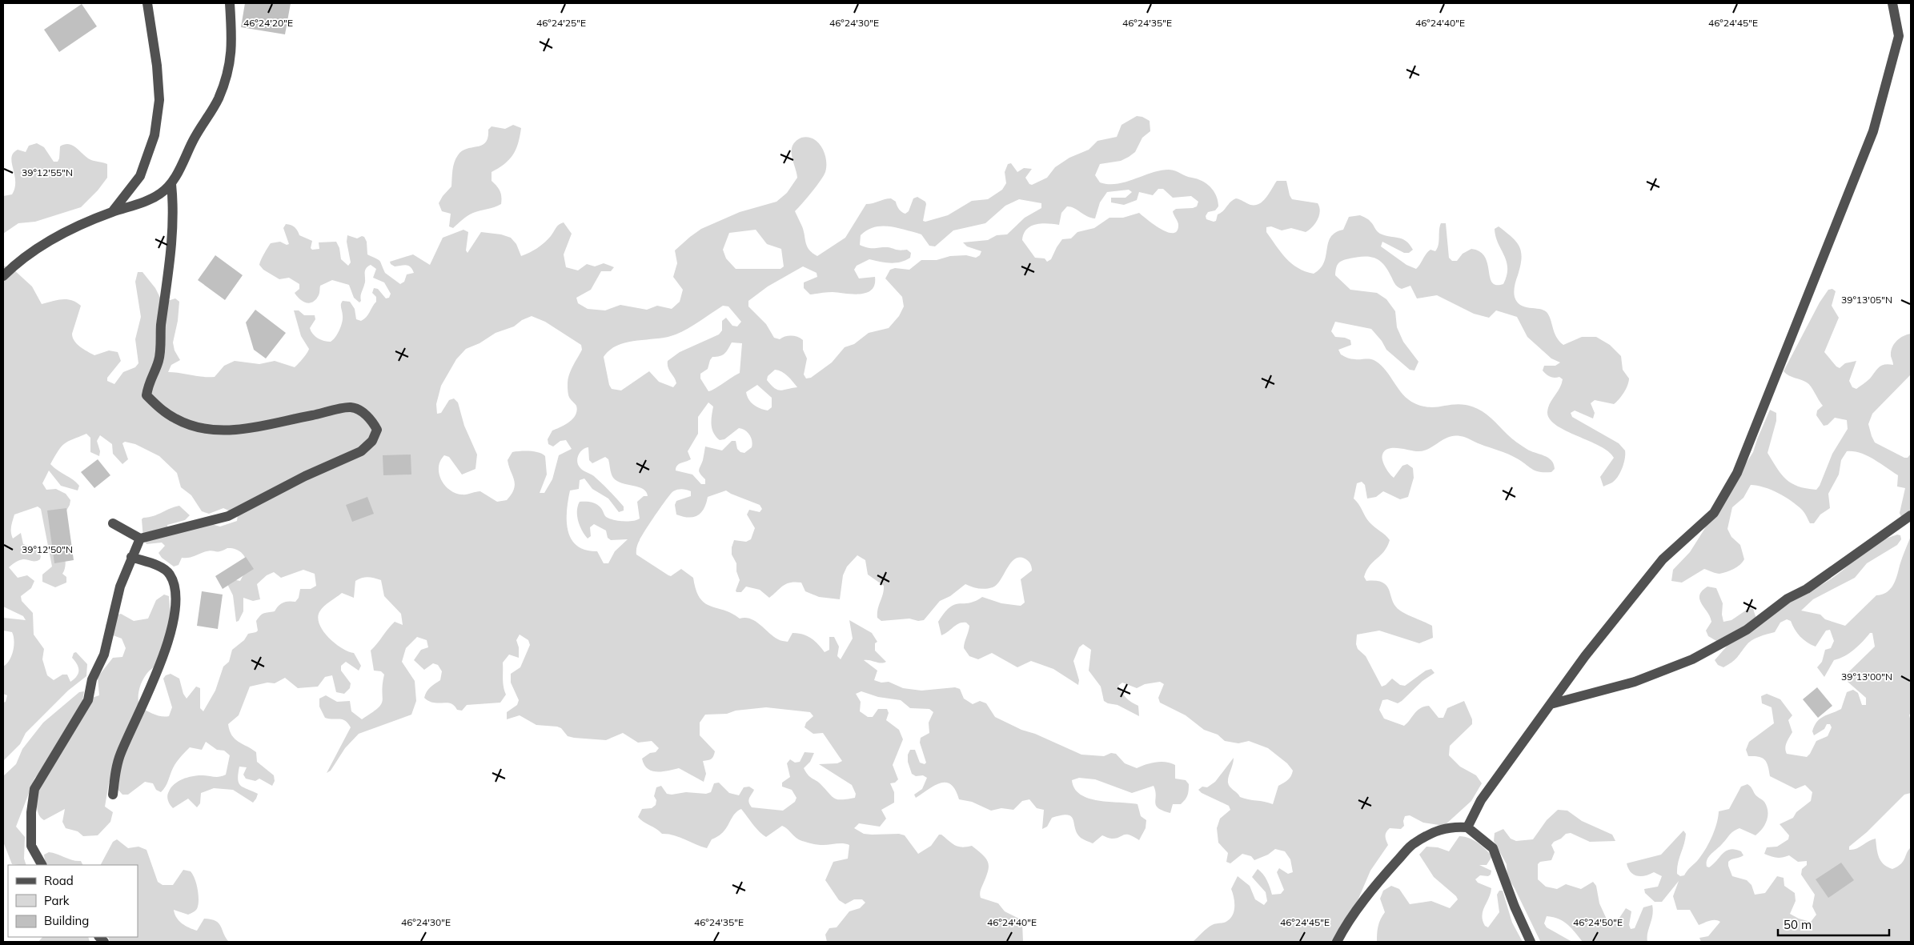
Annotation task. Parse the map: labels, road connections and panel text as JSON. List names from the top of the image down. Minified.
{"legend":["Road","Park","Building"],"scale_bar":"50 m","coordinates":["46°24'20\"E","46°24'25\"E","46°24'30\"E","46°24'35\"E","46°24'40\"E","46°24'45\"E","39°12'55\"N","39°13'05\"N","39°12'50\"N","39°13'00\"N","46°24'50\"E"]}
